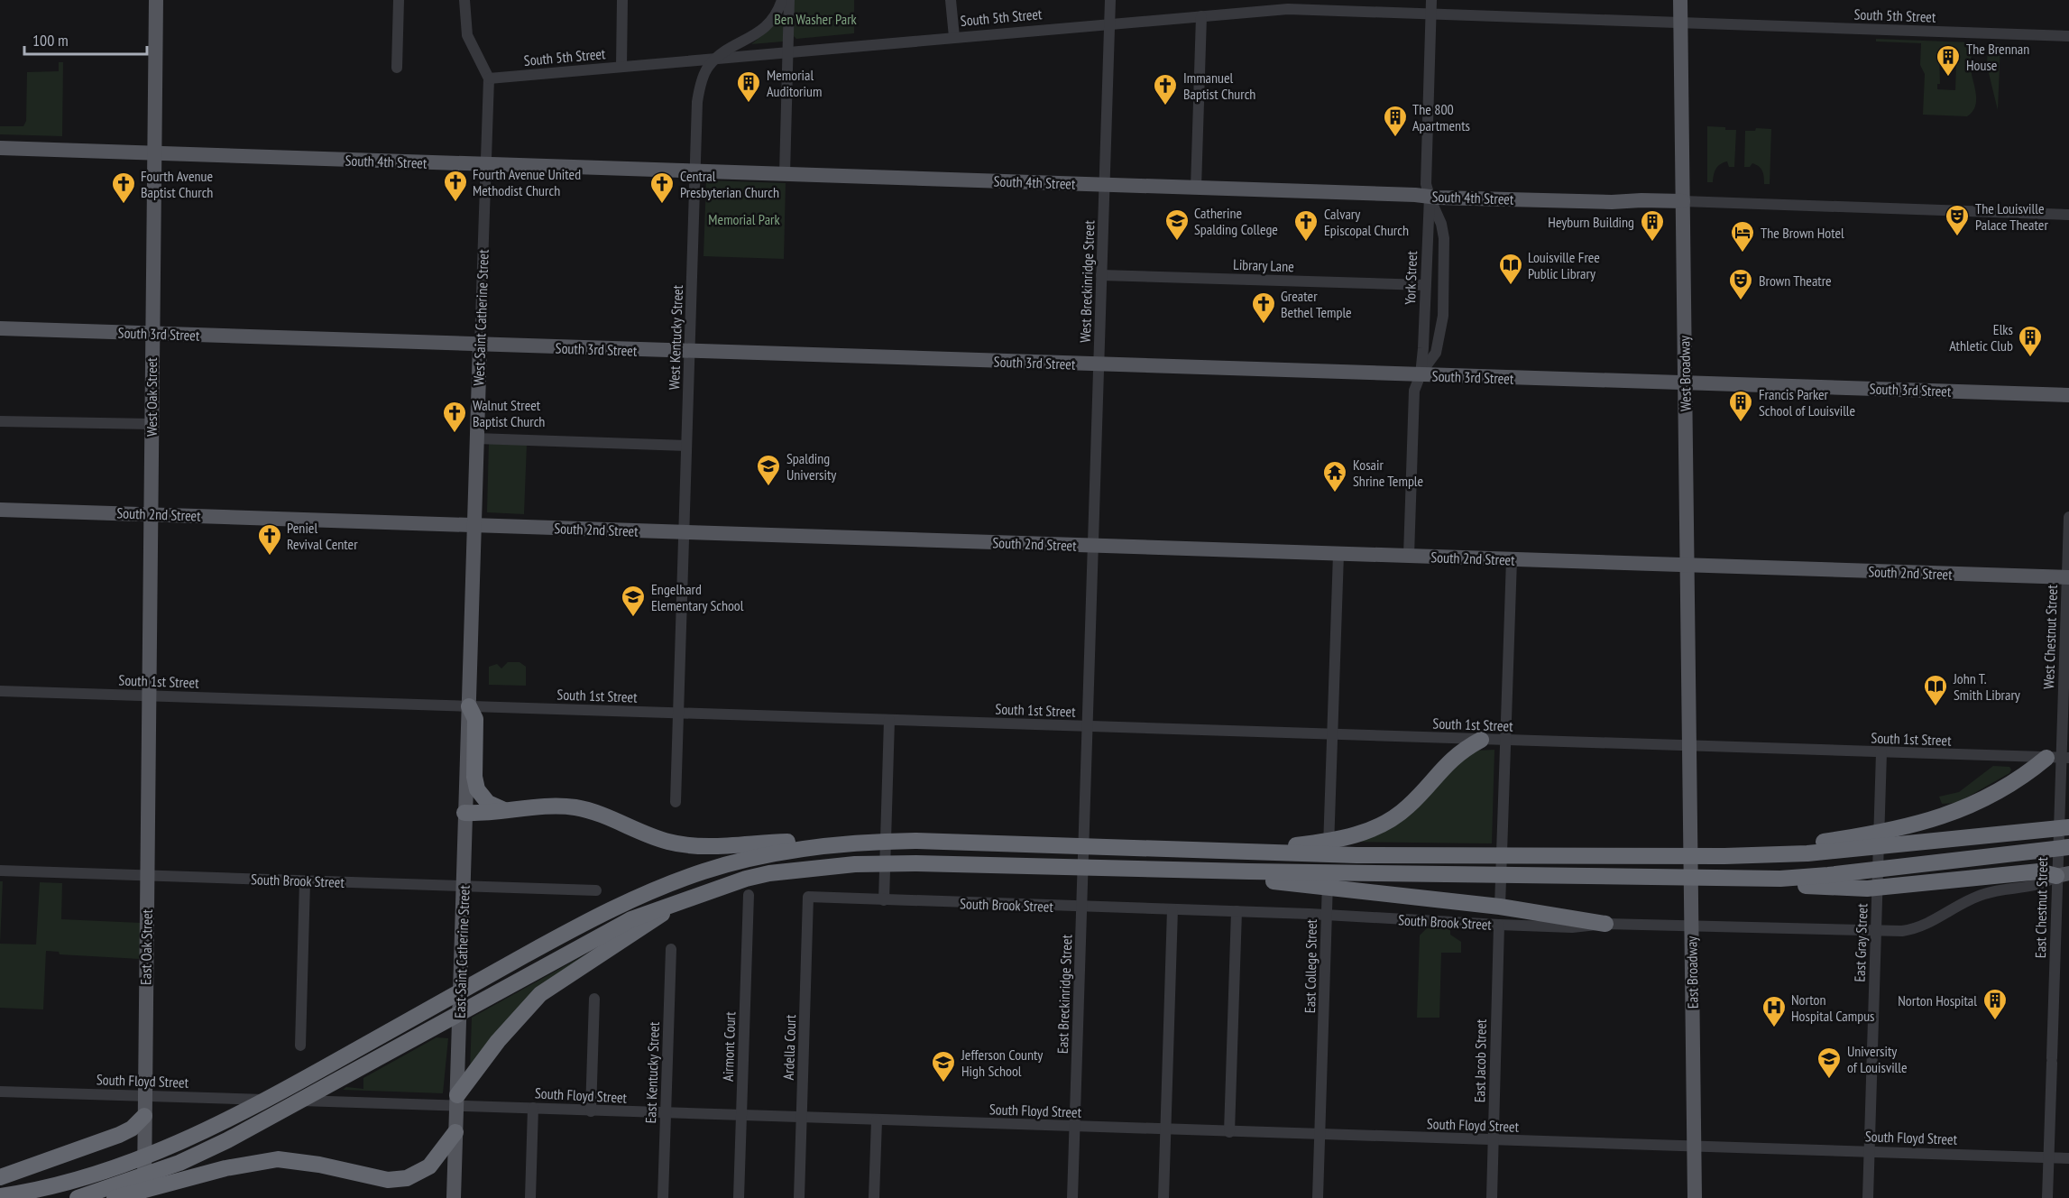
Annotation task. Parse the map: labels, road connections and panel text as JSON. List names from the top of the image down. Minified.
{"streets":{"main road":["South 4th Street","West Saint Catherine Street","South 3rd Street","West Broadway","West Oak Street","South 2nd Street","East Oak Street","East Saint Catherine Street","East Broadway"],"street":["South 5th Street","Library Lane","York Street","West Breckinridge Street","West Kentucky Street","West Chestnut Street","South 1st Street","South Brook Street","East Chestnut Street","East Gray Street","East College Street","East Breckinridge Street","Airmont Court","Ardella Court","East Jacob Street","East Kentucky Street","South Floyd Street"]},"crossings":[["South 5th Street","York Street"],["South 5th Street","West Breckinridge Street"],["South 5th Street","West Saint Catherine Street"],["South 5th Street","West Kentucky Street"],["South 5th Street","West Broadway"],["South 4th Street","York Street"],["South 4th Street","West Breckinridge Street"],["South 4th Street","West Saint Catherine Street"],["South 4th Street","West Kentucky Street"],["South 4th Street","West Broadway"],["South 4th Street","West Oak Street"],["Library Lane","York Street"],["Library Lane","West Breckinridge Street"],["York Street","South 3rd Street"],["York Street","South 2nd Street"],["West Breckinridge Street","South 3rd Street"],["West Breckinridge Street","South 2nd Street"],["West Breckinridge Street","South 1st Street"],["West Breckinridge Street","East Breckinridge Street"],["West Saint Catherine Street","South 3rd Street"],["West Saint Catherine Street","South 2nd Street"],["West Saint Catherine Street","South 1st Street"],["West Saint Catherine Street","East Saint Catherine Street"],["South 3rd Street","West Kentucky Street"],["South 3rd Street","West Broadway"],["South 3rd Street","West Oak Street"],["West Kentucky Street","South 2nd Street"],["West Kentucky Street","South 1st Street"],["West Broadway","South 2nd Street"],["West Broadway","South 1st Street"],["West Broadway","East Broadway"],["West Oak Street","South 2nd Street"],["West Oak Street","South 1st Street"],["West Oak Street","East Oak Street"],["South 2nd Street","West Chestnut Street"],["South 2nd Street","East College Street"],["West Chestnut Street","South 1st Street"],["West Chestnut Street","East Chestnut Street"],["South 1st Street","East Chestnut Street"],["South 1st Street","East Gray Street"],["South 1st Street","East Oak Street"],["South 1st Street","East Saint Catherine Street"],["South 1st Street","East College Street"],["South 1st Street","East Broadway"],["South 1st Street","East Breckinridge Street"],["South Brook Street","East Chestnut Street"],["South Brook Street","East Gray Street"],["South Brook Street","East Oak Street"],["South Brook Street","East Saint Catherine Street"],["South Brook Street","East College Street"],["South Brook Street","East Broadway"],["South Brook Street","East Breckinridge Street"],["South Brook Street","Ardella Court"],["South Brook Street","East Jacob Street"],["East Chestnut Street","South Floyd Street"],["East Gray Street","South Floyd Street"],["East Oak Street","South Floyd Street"],["East Saint Catherine Street","South Floyd Street"],["East College Street","South Floyd Street"],["East Broadway","South Floyd Street"],["East Breckinridge Street","South Floyd Street"],["Airmont Court","South Floyd Street"],["Ardella Court","South Floyd Street"],["East Jacob Street","South Floyd Street"],["East Kentucky Street","South Floyd Street"]],"parks":["Ben Washer Park","Memorial Park"],"places":{"building":["The Brennan House","Memorial Auditorium","The 800 Apartments","Heyburn Building","Elks Athletic Club","Francis Parker School of Louisville","Norton Hospital"],"church":["Immanuel Baptist Church","Fourth Avenue United Methodist Church","Fourth Avenue Baptist Church","Central Presbyterian Church","Calvary Episcopal Church","Greater Bethel Temple","Walnut Street Baptist Church","Peniel Revival Center"],"theatre":["The Louisville Palace Theater","Brown Theatre"],"school or university":["Catherine Spalding College","Spalding University","Engelhard Elementary School","University of Louisville","Jefferson County High School"],"hotel":["The Brown Hotel"],"library":["Louisville Free Public Library","John T. Smith Library"],"temple":["Kosair Shrine Temple"],"hospital":["Norton Hospital Campus"]},"scale_bar":"100 m"}
